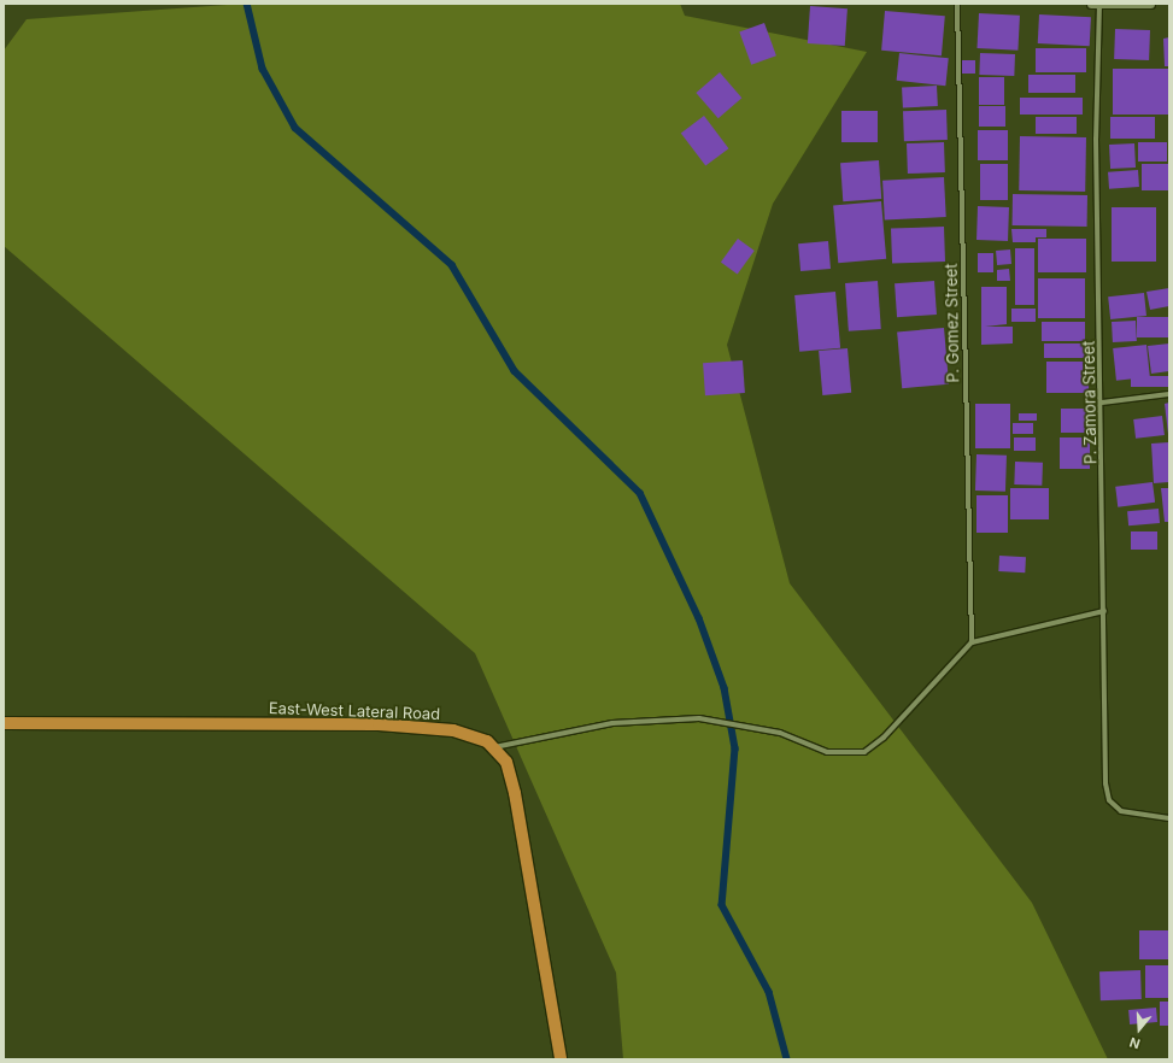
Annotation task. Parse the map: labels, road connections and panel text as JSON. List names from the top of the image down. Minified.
{"streets":{"main road":["East-West Lateral Road"],"street":["P. Gomez Street","P. Zamora Street"]},"north":"bottom"}
